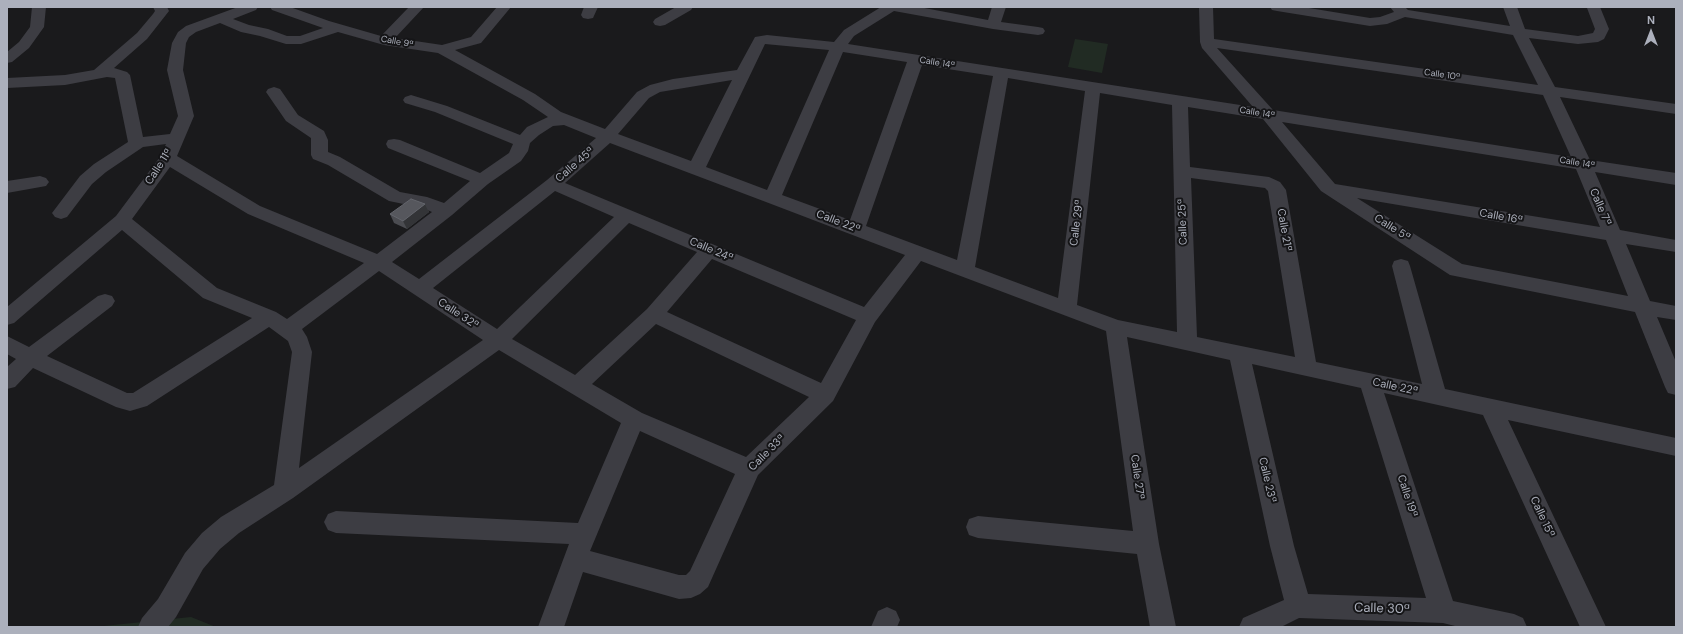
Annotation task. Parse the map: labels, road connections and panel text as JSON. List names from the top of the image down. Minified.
{"streets":{"street":["Calle 9ª","Calle 14ª","Calle 10ª","Calle 45ª","Calle 11ª","Calle 7ª","Calle 16ª","Calle 22ª","Calle 25ª","Calle 29ª","Calle 5ª","Calle 21ª","Calle 24ª","Calle 32ª","Calle 33ª","Calle 27ª","Calle 23ª","Calle 19ª","Calle 15ª","Calle 30ª"]},"crossings":[["Calle 9ª","Calle 22ª"],["Calle 14ª","Calle 45ª"],["Calle 14ª","Calle 7ª"],["Calle 14ª","Calle 25ª"],["Calle 14ª","Calle 29ª"],["Calle 14ª","Calle 5ª"],["Calle 10ª","Calle 7ª"],["Calle 10ª","Calle 5ª"],["Calle 45ª","Calle 22ª"],["Calle 45ª","Calle 24ª"],["Calle 45ª","Calle 32ª"],["Calle 11ª","Calle 32ª"],["Calle 7ª","Calle 16ª"],["Calle 7ª","Calle 5ª"],["Calle 16ª","Calle 5ª"],["Calle 22ª","Calle 25ª"],["Calle 22ª","Calle 29ª"],["Calle 22ª","Calle 21ª"],["Calle 22ª","Calle 33ª"],["Calle 22ª","Calle 27ª"],["Calle 22ª","Calle 23ª"],["Calle 22ª","Calle 19ª"],["Calle 22ª","Calle 15ª"],["Calle 25ª","Calle 21ª"],["Calle 24ª","Calle 33ª"],["Calle 32ª","Calle 33ª"],["Calle 23ª","Calle 30ª"],["Calle 19ª","Calle 30ª"]],"north":"top"}
